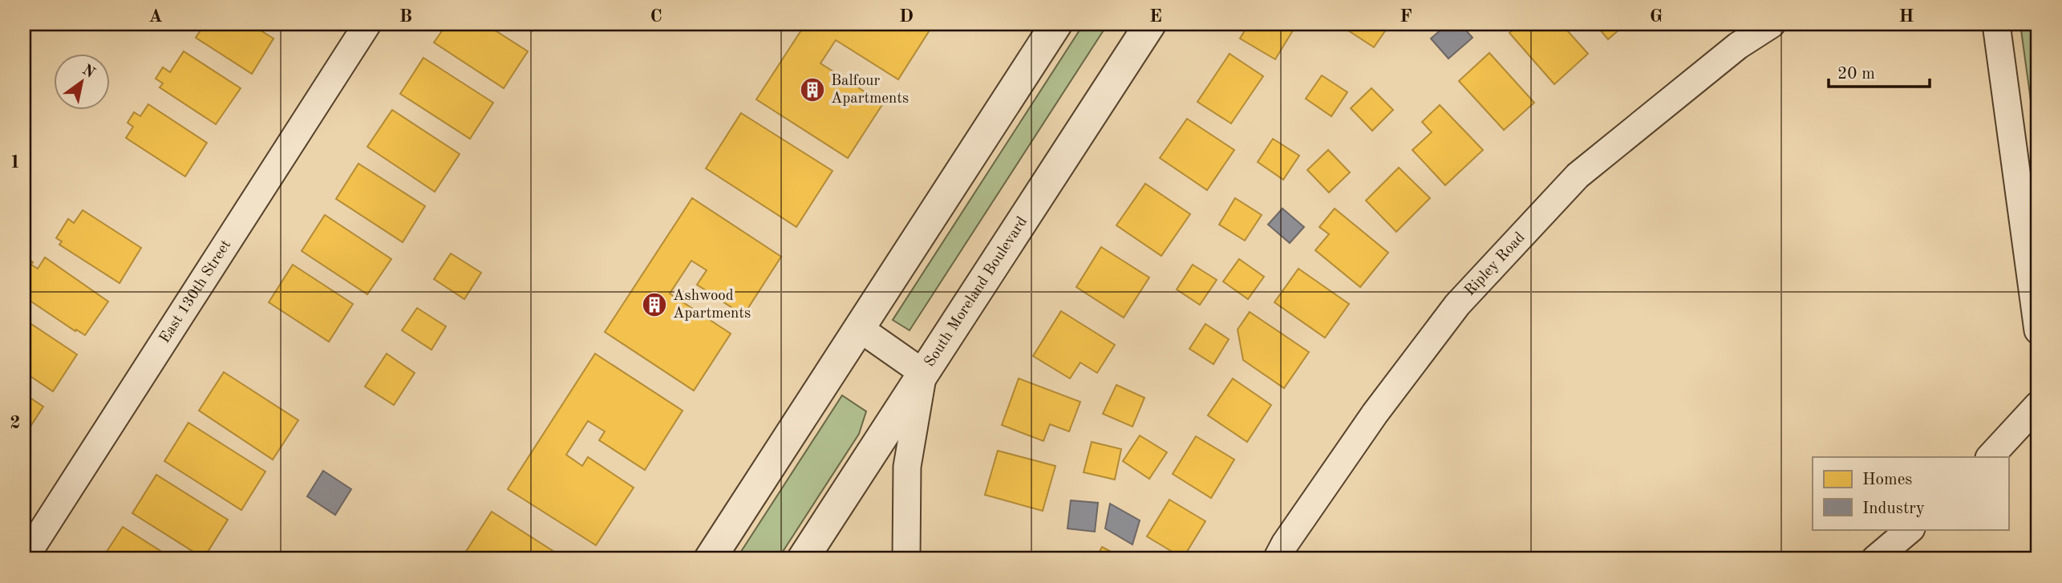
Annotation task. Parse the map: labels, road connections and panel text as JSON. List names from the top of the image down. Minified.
{"streets":{"street":["Ripley Road","South Moreland Boulevard","East 130th Street"]},"places":{"building":["Balfour Apartments","Ashwood Apartments"]},"legend":["Homes","Industry"],"scale_bar":"20 m","north":"top right","grid":{"columns":["A","B","C","D","E","F","G","H"],"rows":["1","2"]}}
